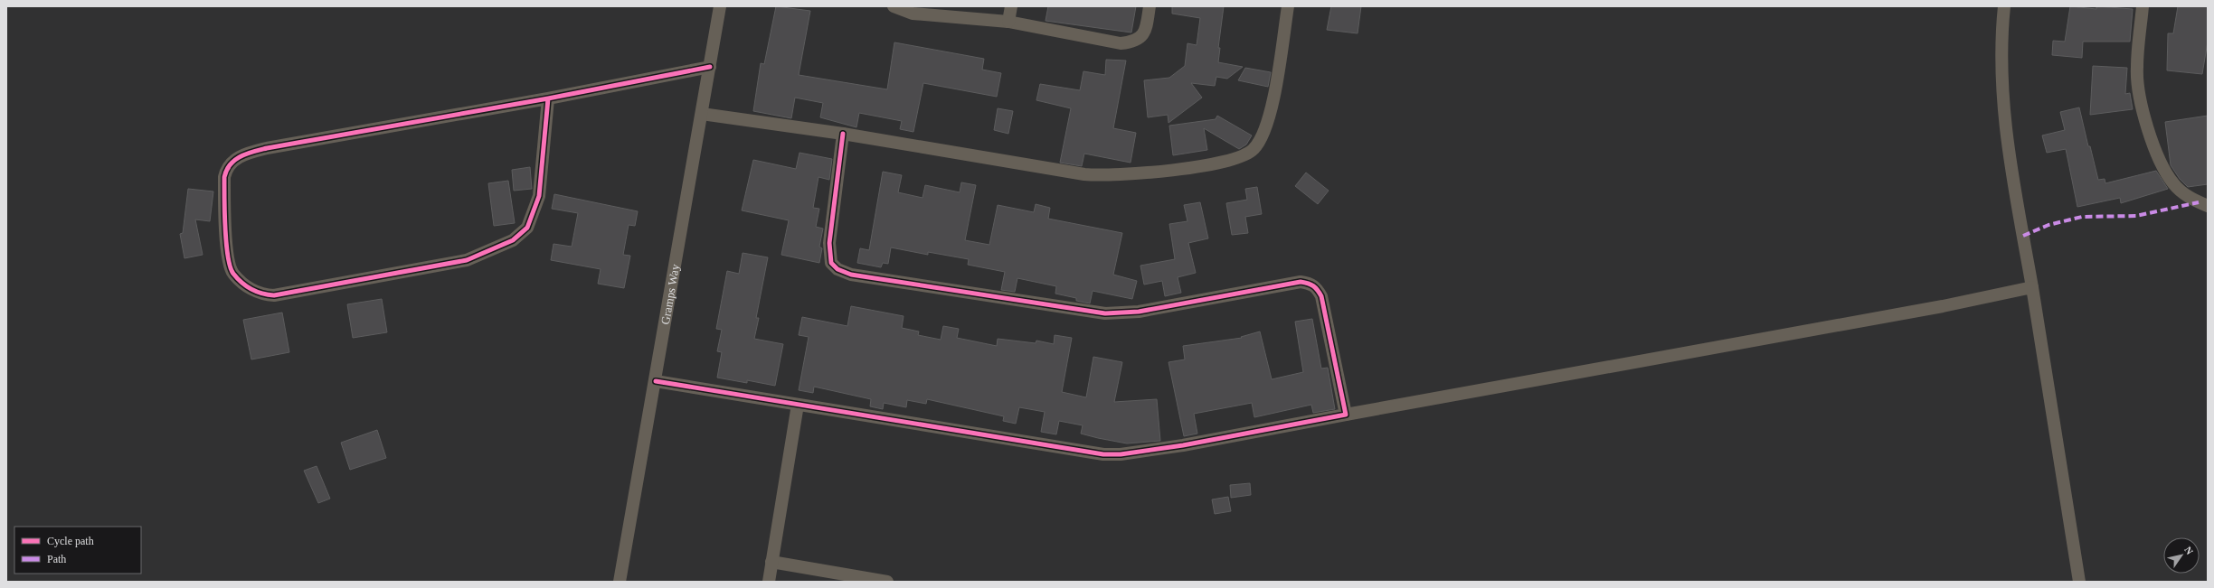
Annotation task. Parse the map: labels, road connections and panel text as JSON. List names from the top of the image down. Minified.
{"streets":{"street":["Gramps Way"]},"legend":["Cycle path","Path"],"north":"top right"}
